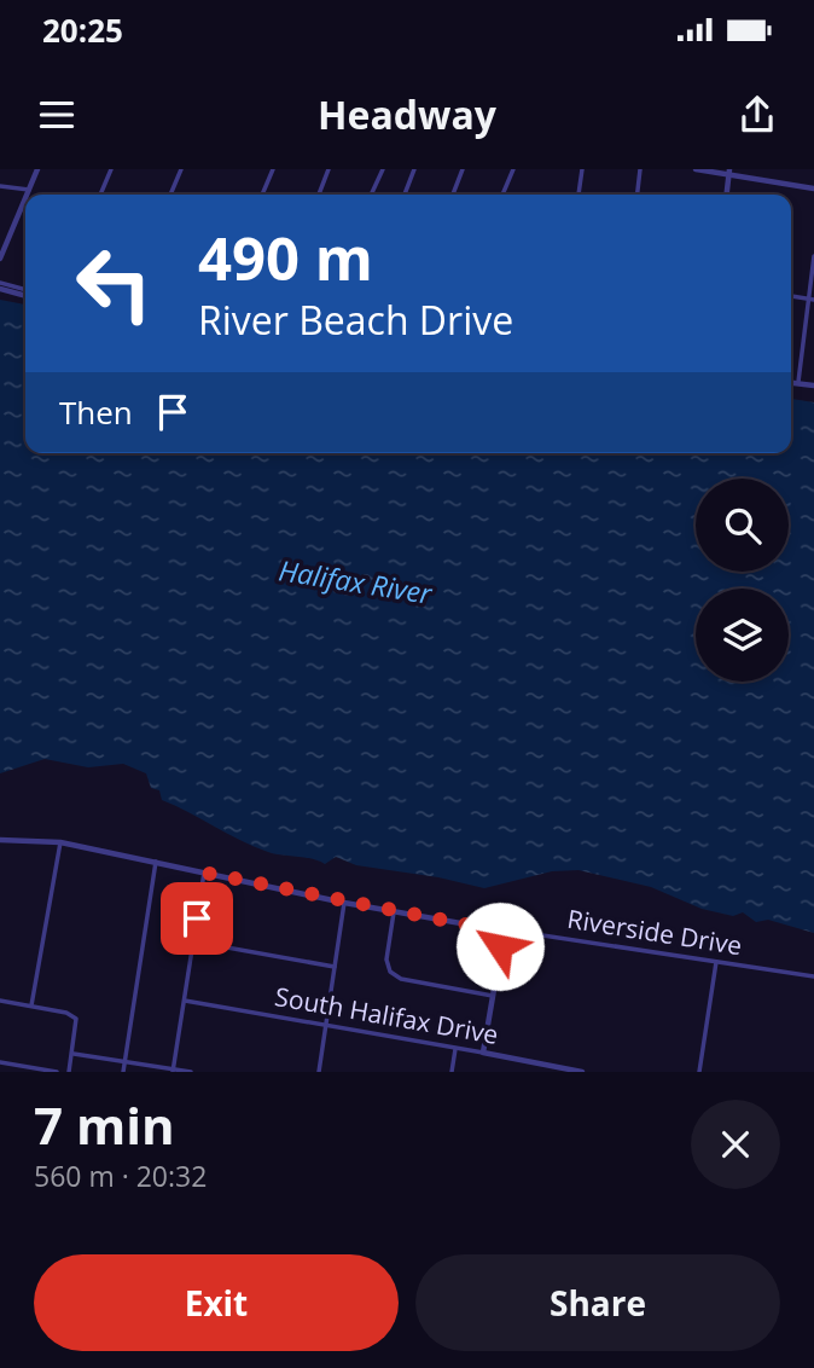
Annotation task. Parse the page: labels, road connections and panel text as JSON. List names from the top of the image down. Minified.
{"streets":{"street":["Riverside Drive","South Halifax Drive"]},"water":["Halifax River"],"page":{"status":"20:25","header":"Headway","turn":["490 m","River Beach Drive"],"then":"Then","heading":["7 min","560 m · 20:32"],"buttons":["Exit","Share"]}}
